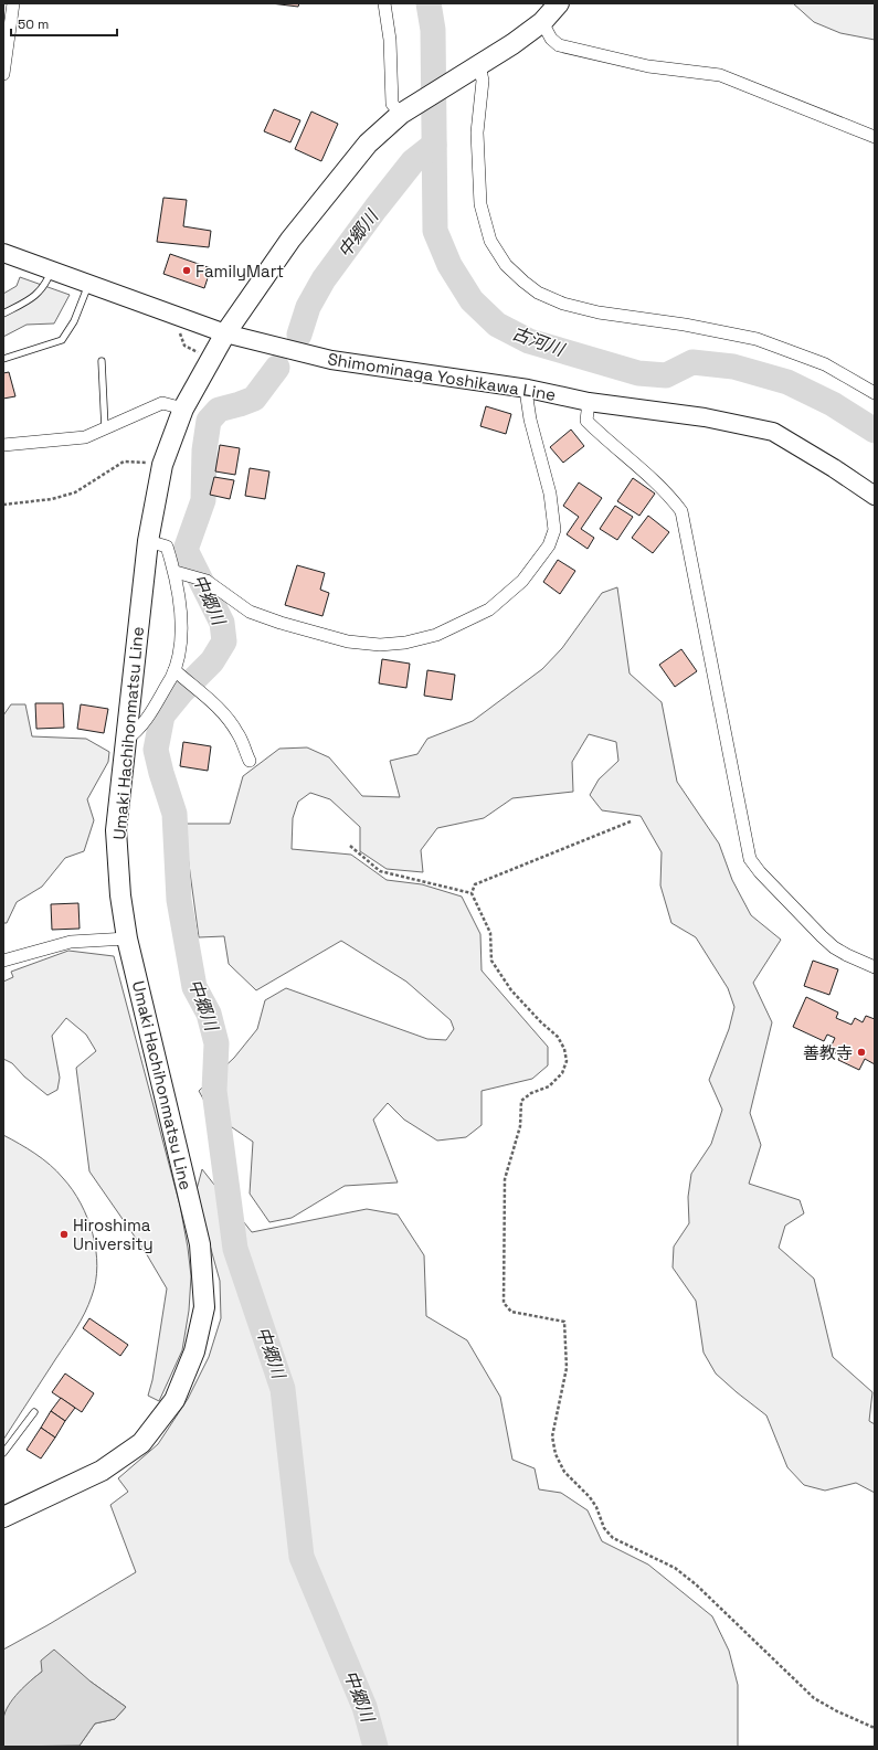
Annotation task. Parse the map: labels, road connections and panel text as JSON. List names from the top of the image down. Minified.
{"streets":{"main road":["Shimominaga Yoshikawa Line","Umaki Hachihonmatsu Line"]},"crossings":[["Shimominaga Yoshikawa Line","Umaki Hachihonmatsu Line"]],"water":["中郷川","古河川"],"places":["FamilyMart","善教寺","Hiroshima University"],"scale_bar":"50 m"}
